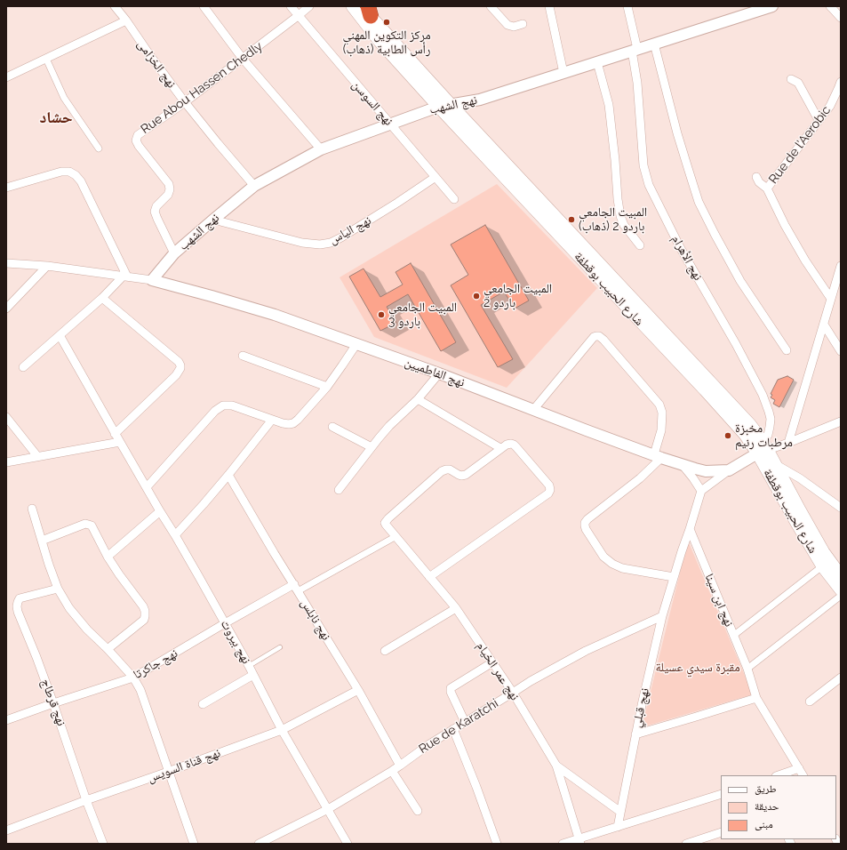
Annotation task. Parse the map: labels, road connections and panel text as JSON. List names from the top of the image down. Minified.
{"streets":{"main road":["شارع الحبيب بوقطفة"],"street":["نهج الخزامى","Rue Abou Hassen Chedly","نهج السوسن","نهج الشهب","Rue de l'Aerobic","نهج الياس","نهج الأهرام","نهج الفاطميين","نهج ابن سينا","نهج نابلس","نهج بيروت","نهج جاكرتا","نهج عمر الخيام","نهج قرطاج","نهج قبلي","Rue de Karatchi","نهج قناة السويس"]},"crossings":[["نهج الخزامى","Rue Abou Hassen Chedly"],["نهج الخزامى","نهج الشهب"],["Rue Abou Hassen Chedly","نهج السوسن"],["Rue Abou Hassen Chedly","نهج الشهب"],["نهج السوسن","نهج الشهب"],["نهج السوسن","نهج الياس"],["نهج الشهب","نهج الياس"],["نهج الشهب","نهج الأهرام"],["نهج الشهب","شارع الحبيب بوقطفة"],["نهج الشهب","نهج الفاطميين"],["نهج الأهرام","شارع الحبيب بوقطفة"],["نهج ابن سينا","نهج قبلي"],["نهج نابلس","نهج جاكرتا"],["نهج نابلس","Rue de Karatchi"],["نهج نابلس","نهج قناة السويس"],["نهج بيروت","نهج جاكرتا"],["نهج بيروت","Rue de Karatchi"],["نهج بيروت","نهج قناة السويس"],["نهج جاكرتا","نهج قرطاج"],["نهج عمر الخيام","Rue de Karatchi"],["نهج قرطاج","نهج قناة السويس"],["نهج قبلي","Rue de Karatchi"]],"districts":["حشاد"],"parks":["مقبرة سيدي عسيلة"],"places":["مركز التكوين المهني رأس الطابية (ذهاب)","المبيت الجامعي باردو 2 (ذهاب)","المبيت الجامعي باردو 2","المبيت الجامعي باردو 3","مخبزة مرطبات رنيم"],"legend":["طريق","حديقة","مبنى"]}
